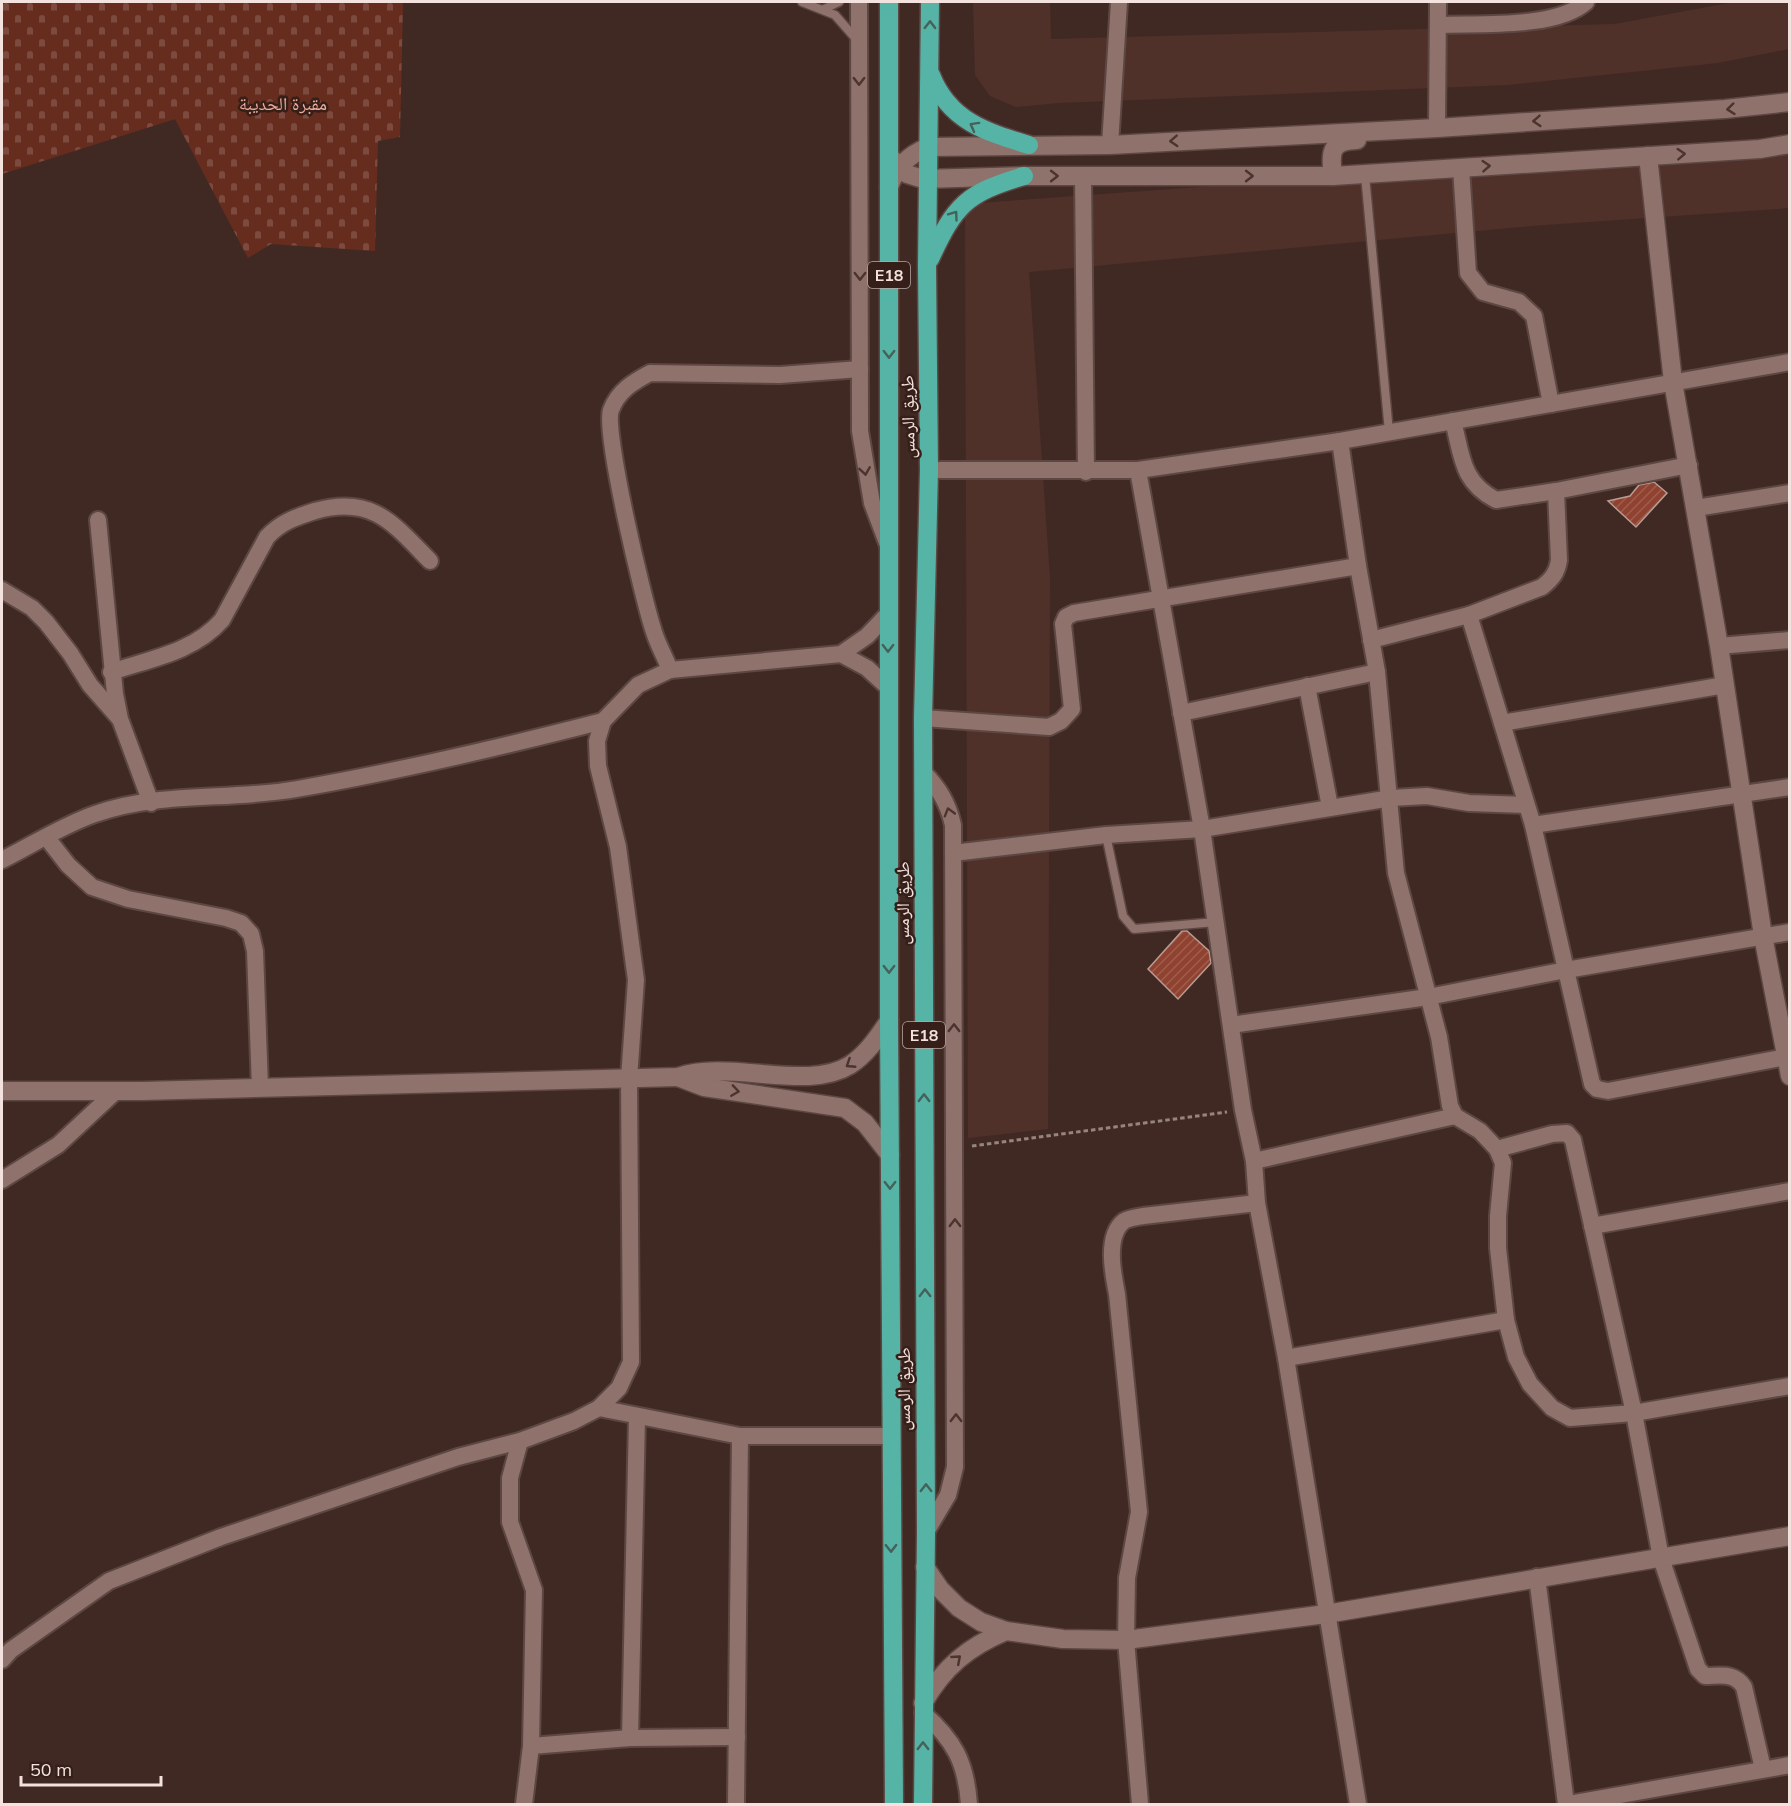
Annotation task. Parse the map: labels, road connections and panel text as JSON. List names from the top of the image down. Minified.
{"streets":{"highway":["E18","طريق الرمس"]},"parks":["مقبرة الحديبة"],"scale_bar":"50 m"}
